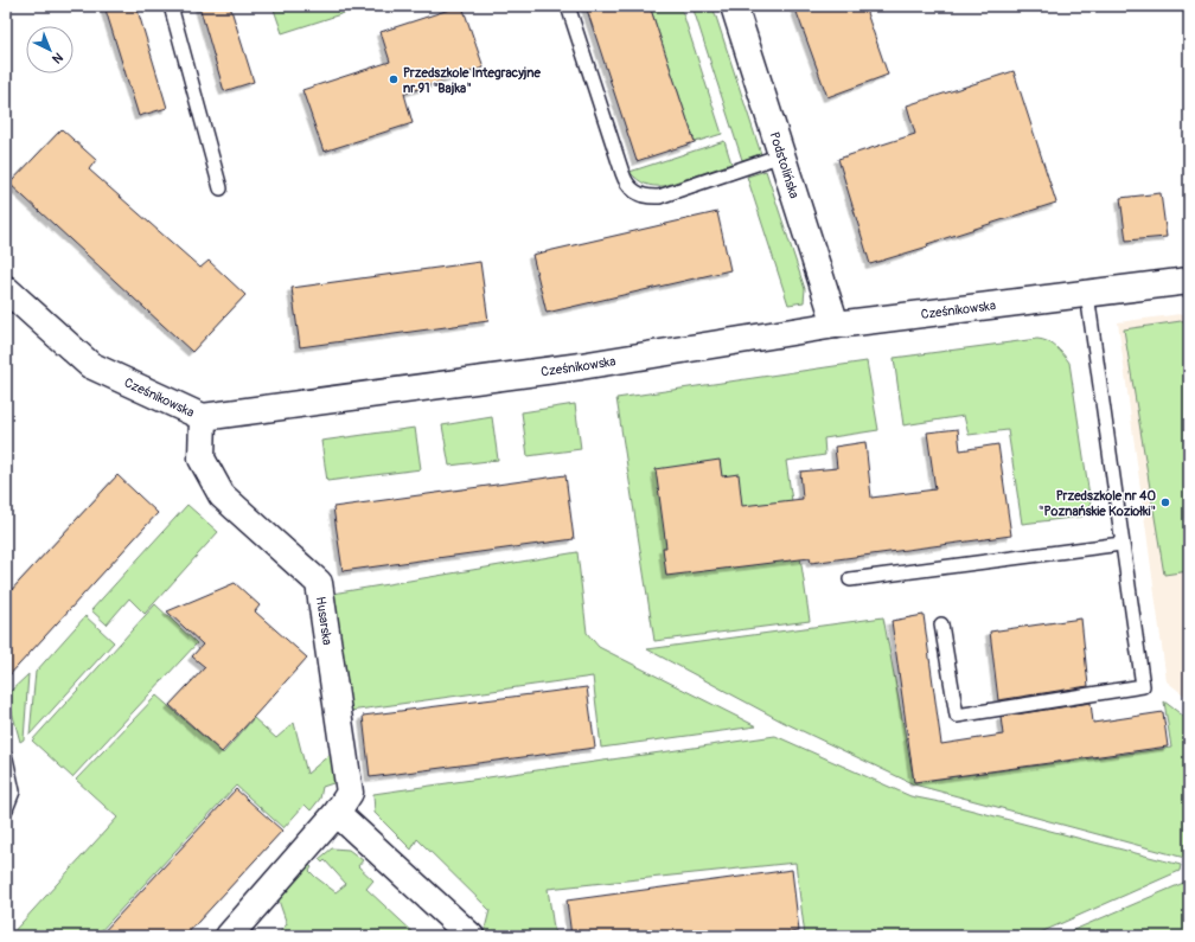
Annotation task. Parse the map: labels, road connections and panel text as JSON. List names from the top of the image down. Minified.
{"streets":{"street":["Podstolińska","Cześnikowska","Husarska"]},"crossings":[["Podstolińska","Cześnikowska"],["Cześnikowska","Husarska"]],"places":["Przedszkole Integracyjne nr 91 \"Bajka\"","Przedszkole nr 40 \"Poznańskie Koziołki\""],"north":"bottom right"}
